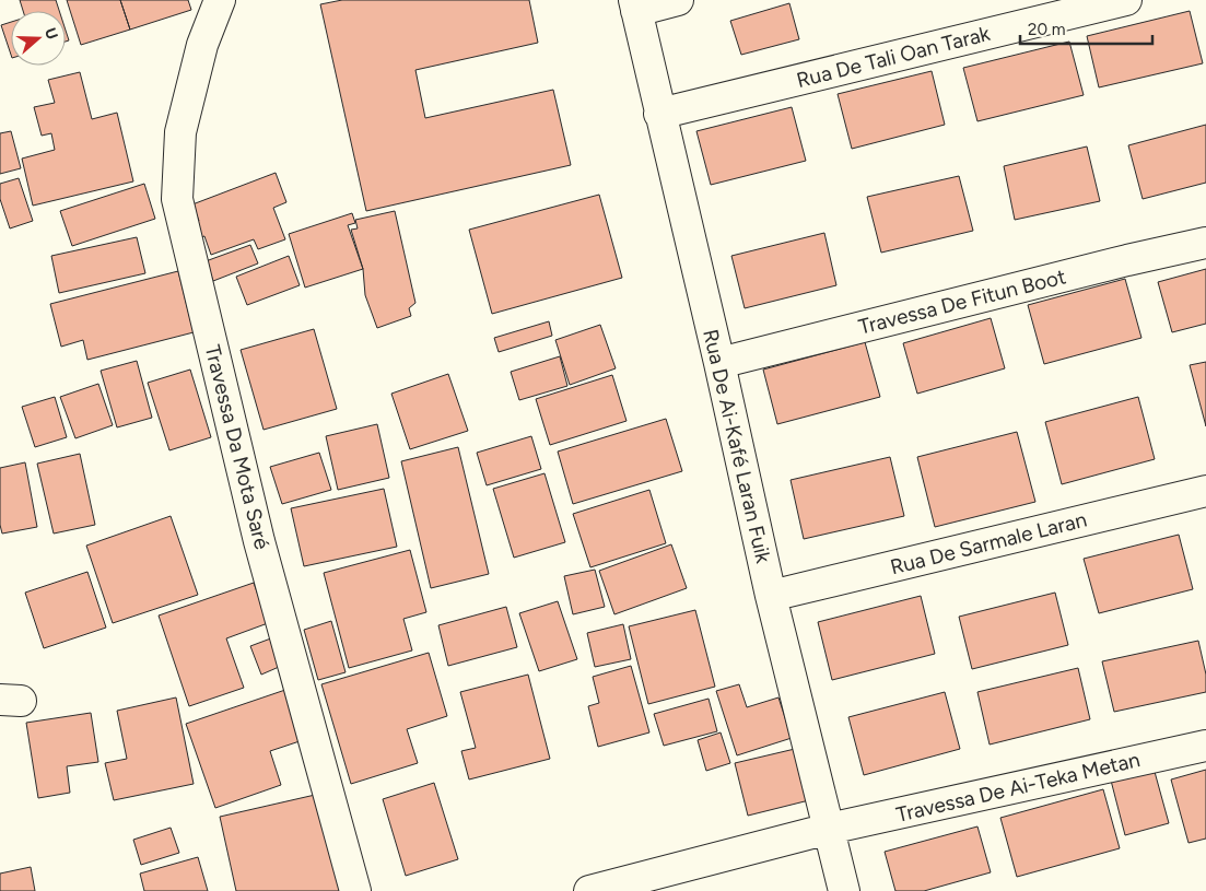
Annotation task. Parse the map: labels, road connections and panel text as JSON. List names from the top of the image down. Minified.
{"streets":{"street":["Rua De Tali Oan Tarak","Travessa De Fitun Boot","Rua De Ai-Kafé Laran Fuik","Travessa Da Mota Saré","Rua De Sarmale Laran","Travessa De Ai-Teka Metan"]},"crossings":[["Rua De Tali Oan Tarak","Rua De Ai-Kafé Laran Fuik"],["Travessa De Fitun Boot","Rua De Ai-Kafé Laran Fuik"],["Rua De Ai-Kafé Laran Fuik","Rua De Sarmale Laran"],["Rua De Ai-Kafé Laran Fuik","Travessa De Ai-Teka Metan"]],"scale_bar":"20 m","north":"right"}
